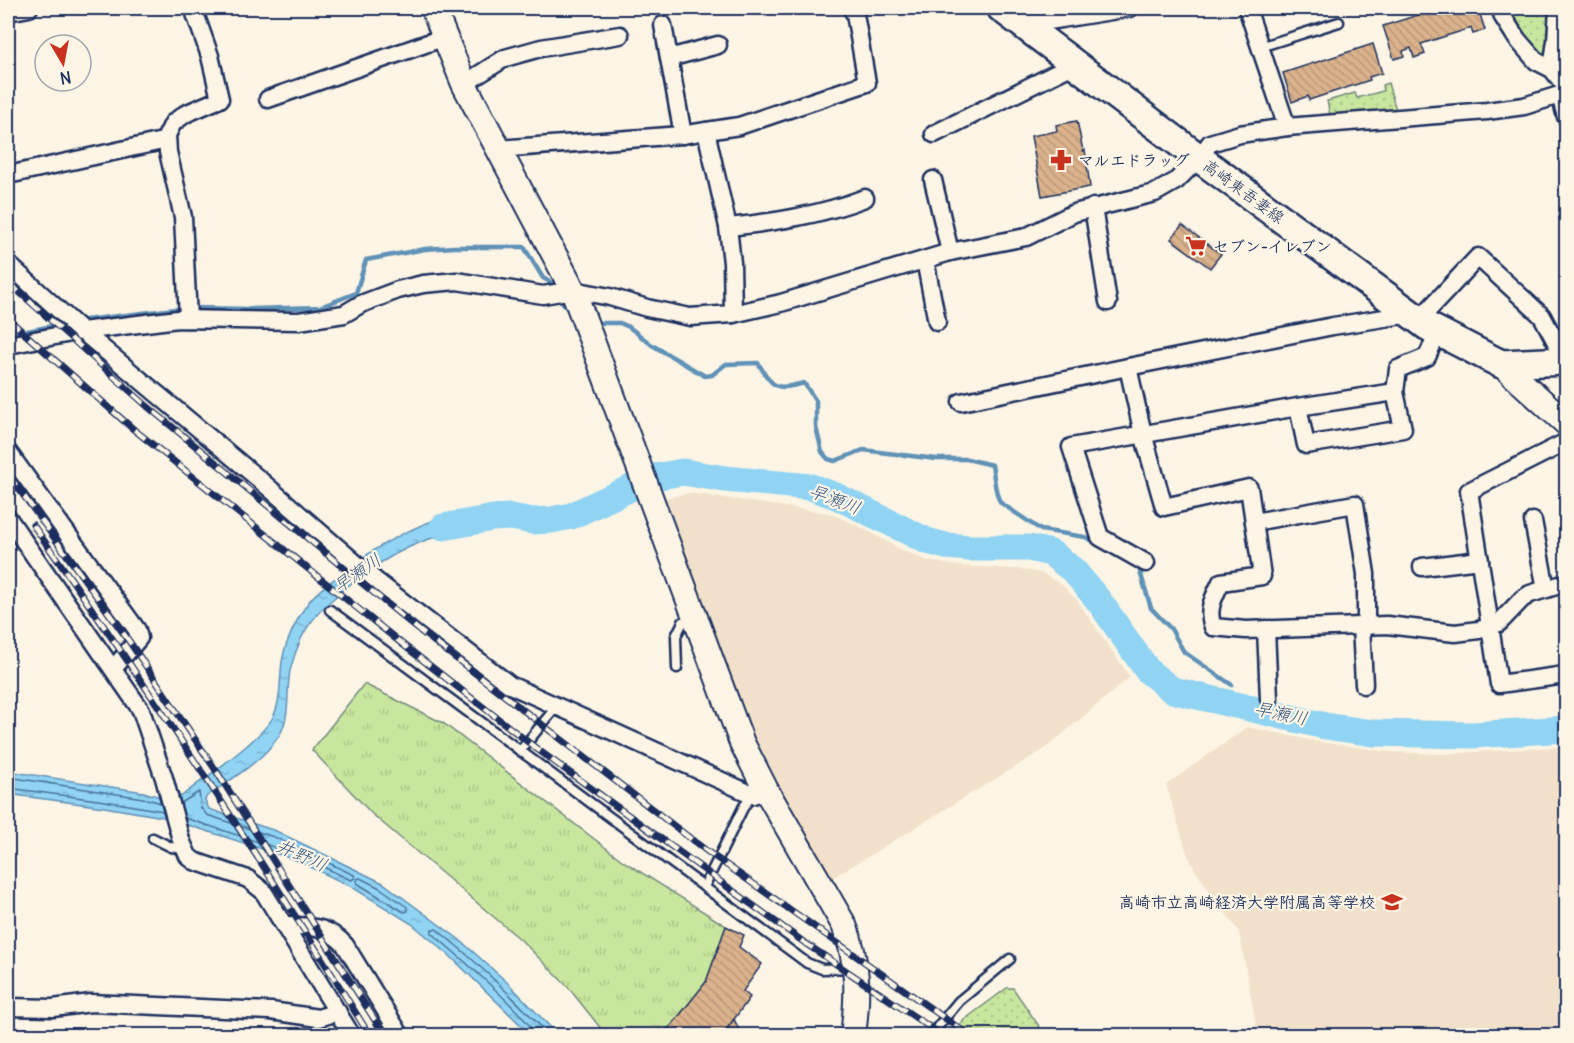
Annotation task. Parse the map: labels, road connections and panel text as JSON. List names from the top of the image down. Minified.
{"streets":{"main road":["高崎東吾妻線"]},"water":["早瀬川","井野川"],"places":{"pharmacy":["マルエドラッグ"],"supermarket":["セブン-イレブン"],"school or university":["高崎市立高崎経済大学附属高等学校"]},"north":"bottom"}
